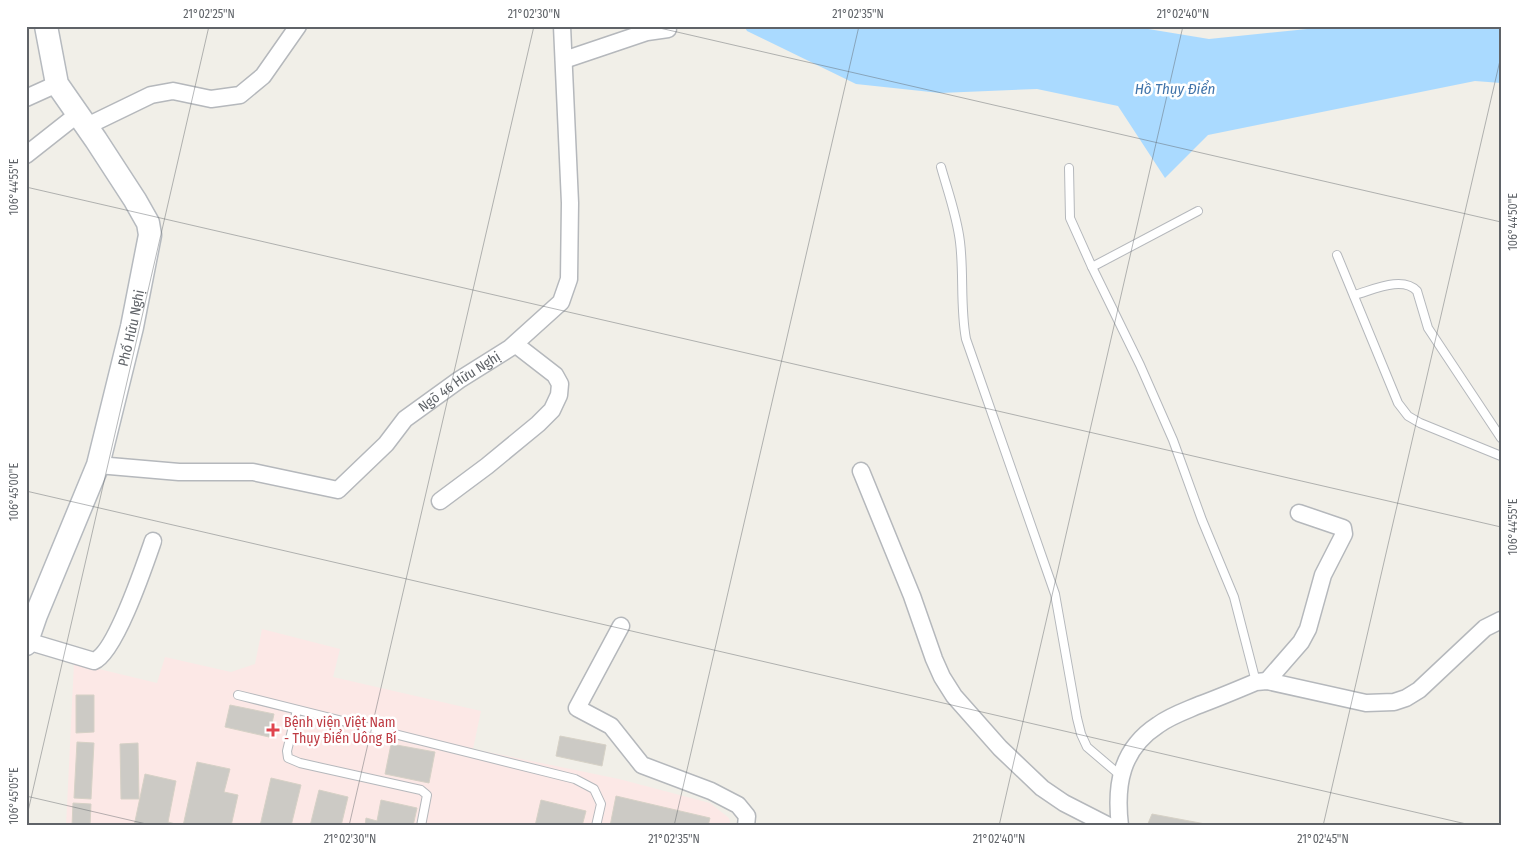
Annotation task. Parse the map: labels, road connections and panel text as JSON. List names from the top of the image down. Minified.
{"streets":{"main road":["Phố Hữu Nghị"],"street":["Ngõ 46 Hữu Nghị"]},"crossings":[["Phố Hữu Nghị","Ngõ 46 Hữu Nghị"]],"water":["Hồ Thụy Điển"],"places":{"health":["Bệnh viện Việt Nam - Thụy Điển Uông Bí"]},"coordinates":["21°02'25\"N","21°02'30\"N","21°02'35\"N","21°02'40\"N","106°44'55\"E","106°44'50\"E","106°45'00\"E","106°45'05\"E","21°02'45\"N"]}
